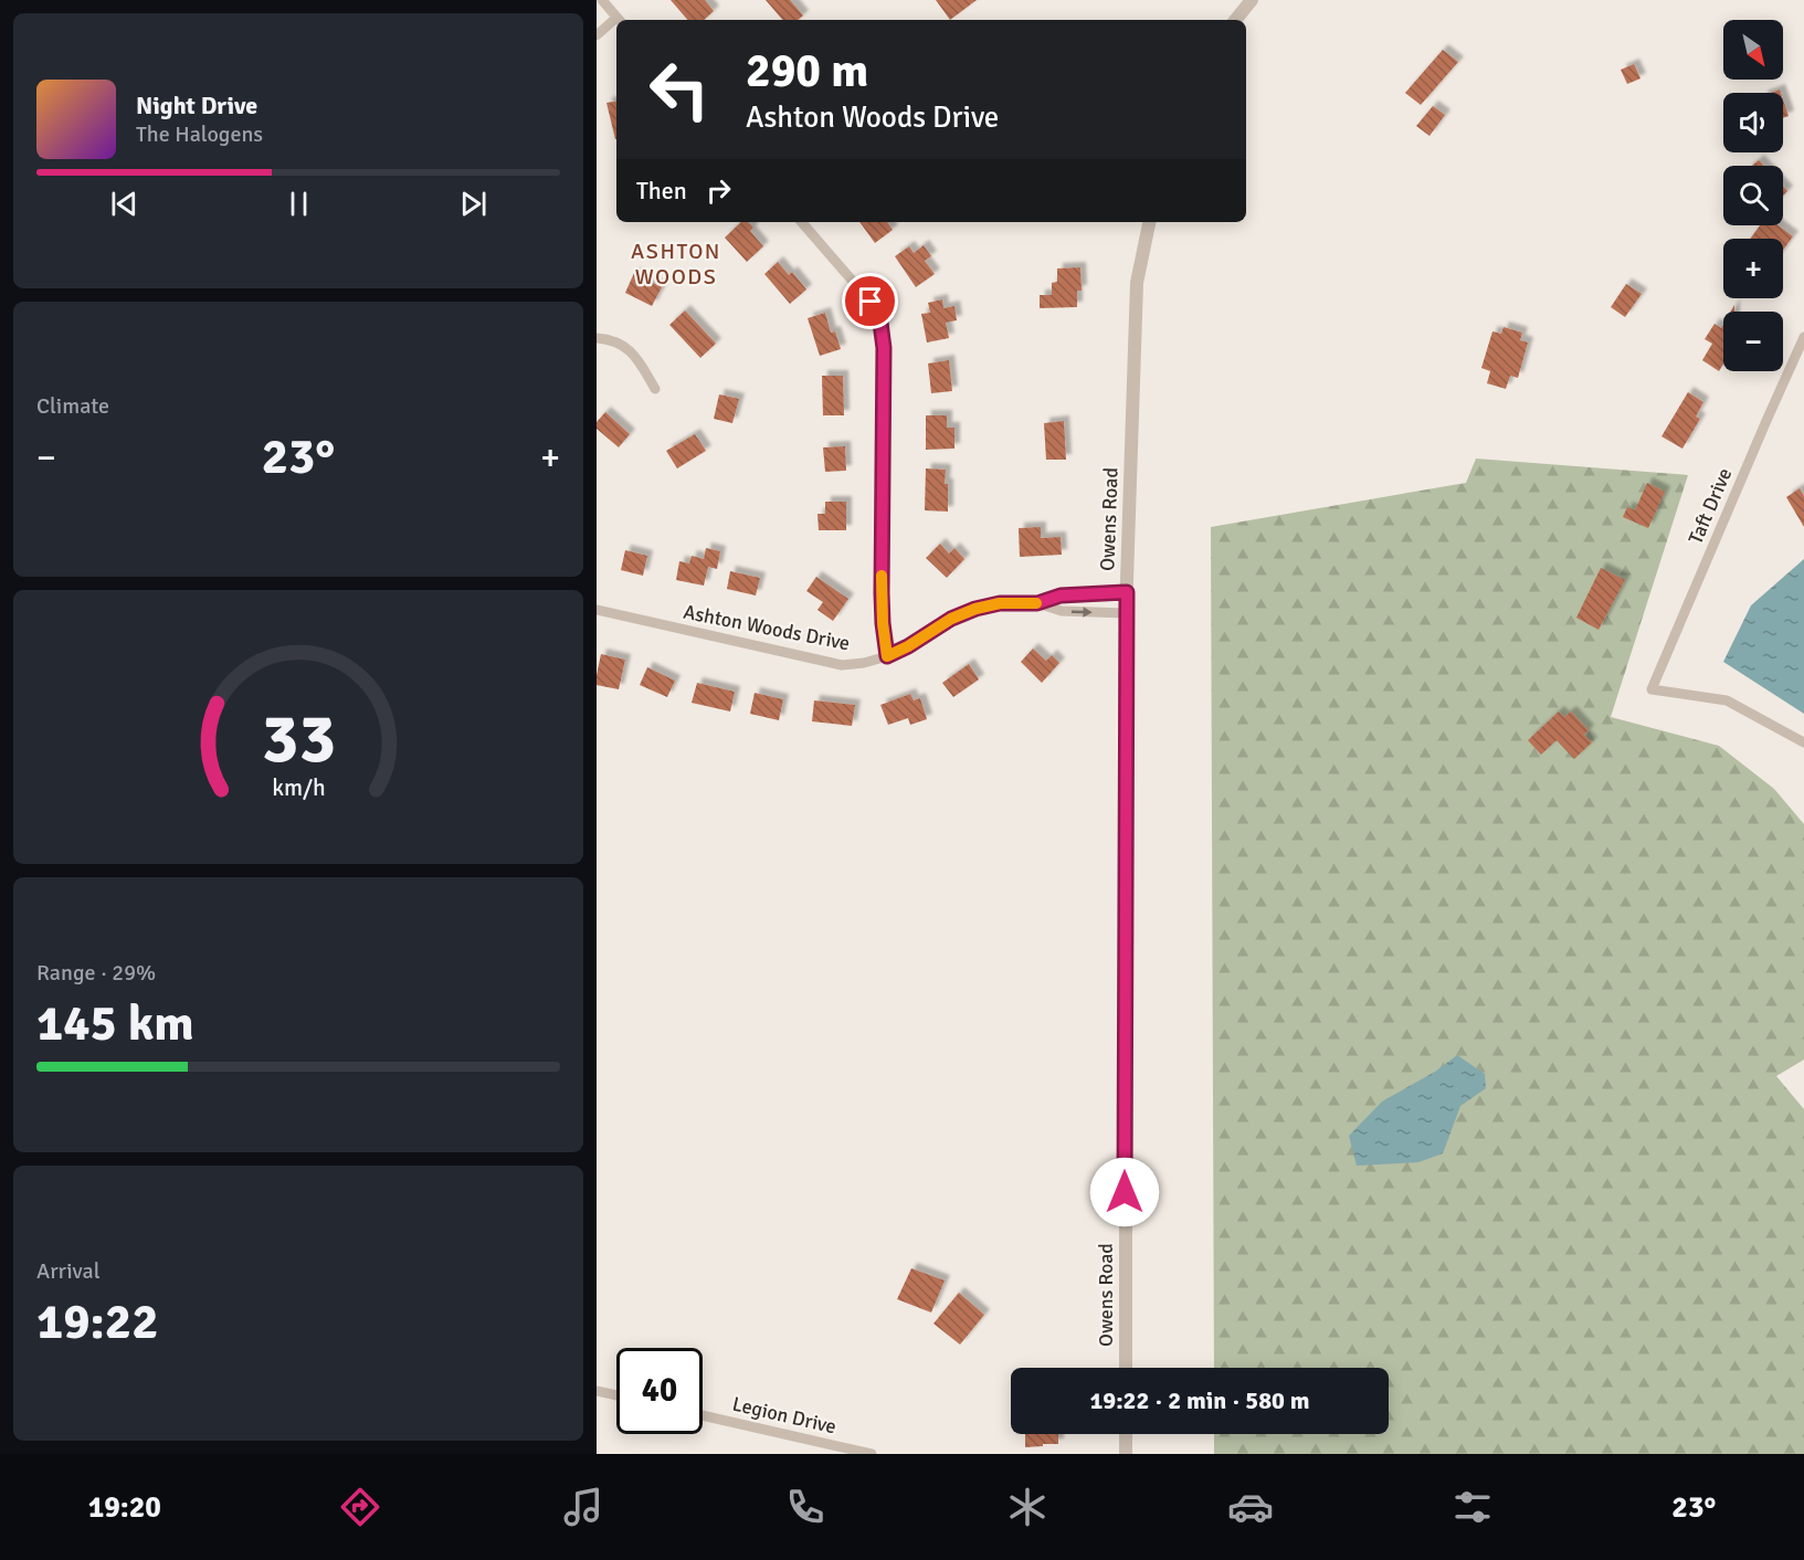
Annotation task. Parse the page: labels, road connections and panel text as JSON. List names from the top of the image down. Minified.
{"streets":{"street":["Taft Drive","Owens Road","Ashton Woods Drive","Legion Drive"]},"crossings":[["Owens Road","Ashton Woods Drive"]],"districts":["ASHTON WOODS"],"north":"bottom right","page":{"map_buttons":["+","−"],"turn":["290 m","Ashton Woods Drive"],"song":["Night Drive","The Halogens"],"then":"Then","tile":["Climate",["Range · 29%","145 km"],["Arrival","19:22"]],"heat":["−","23°","+"],"limit":"40","trip":"19:22 · 2 min · 580 m","tabs":["19:20","23°"],"gauge":["33","km/h"]}}
